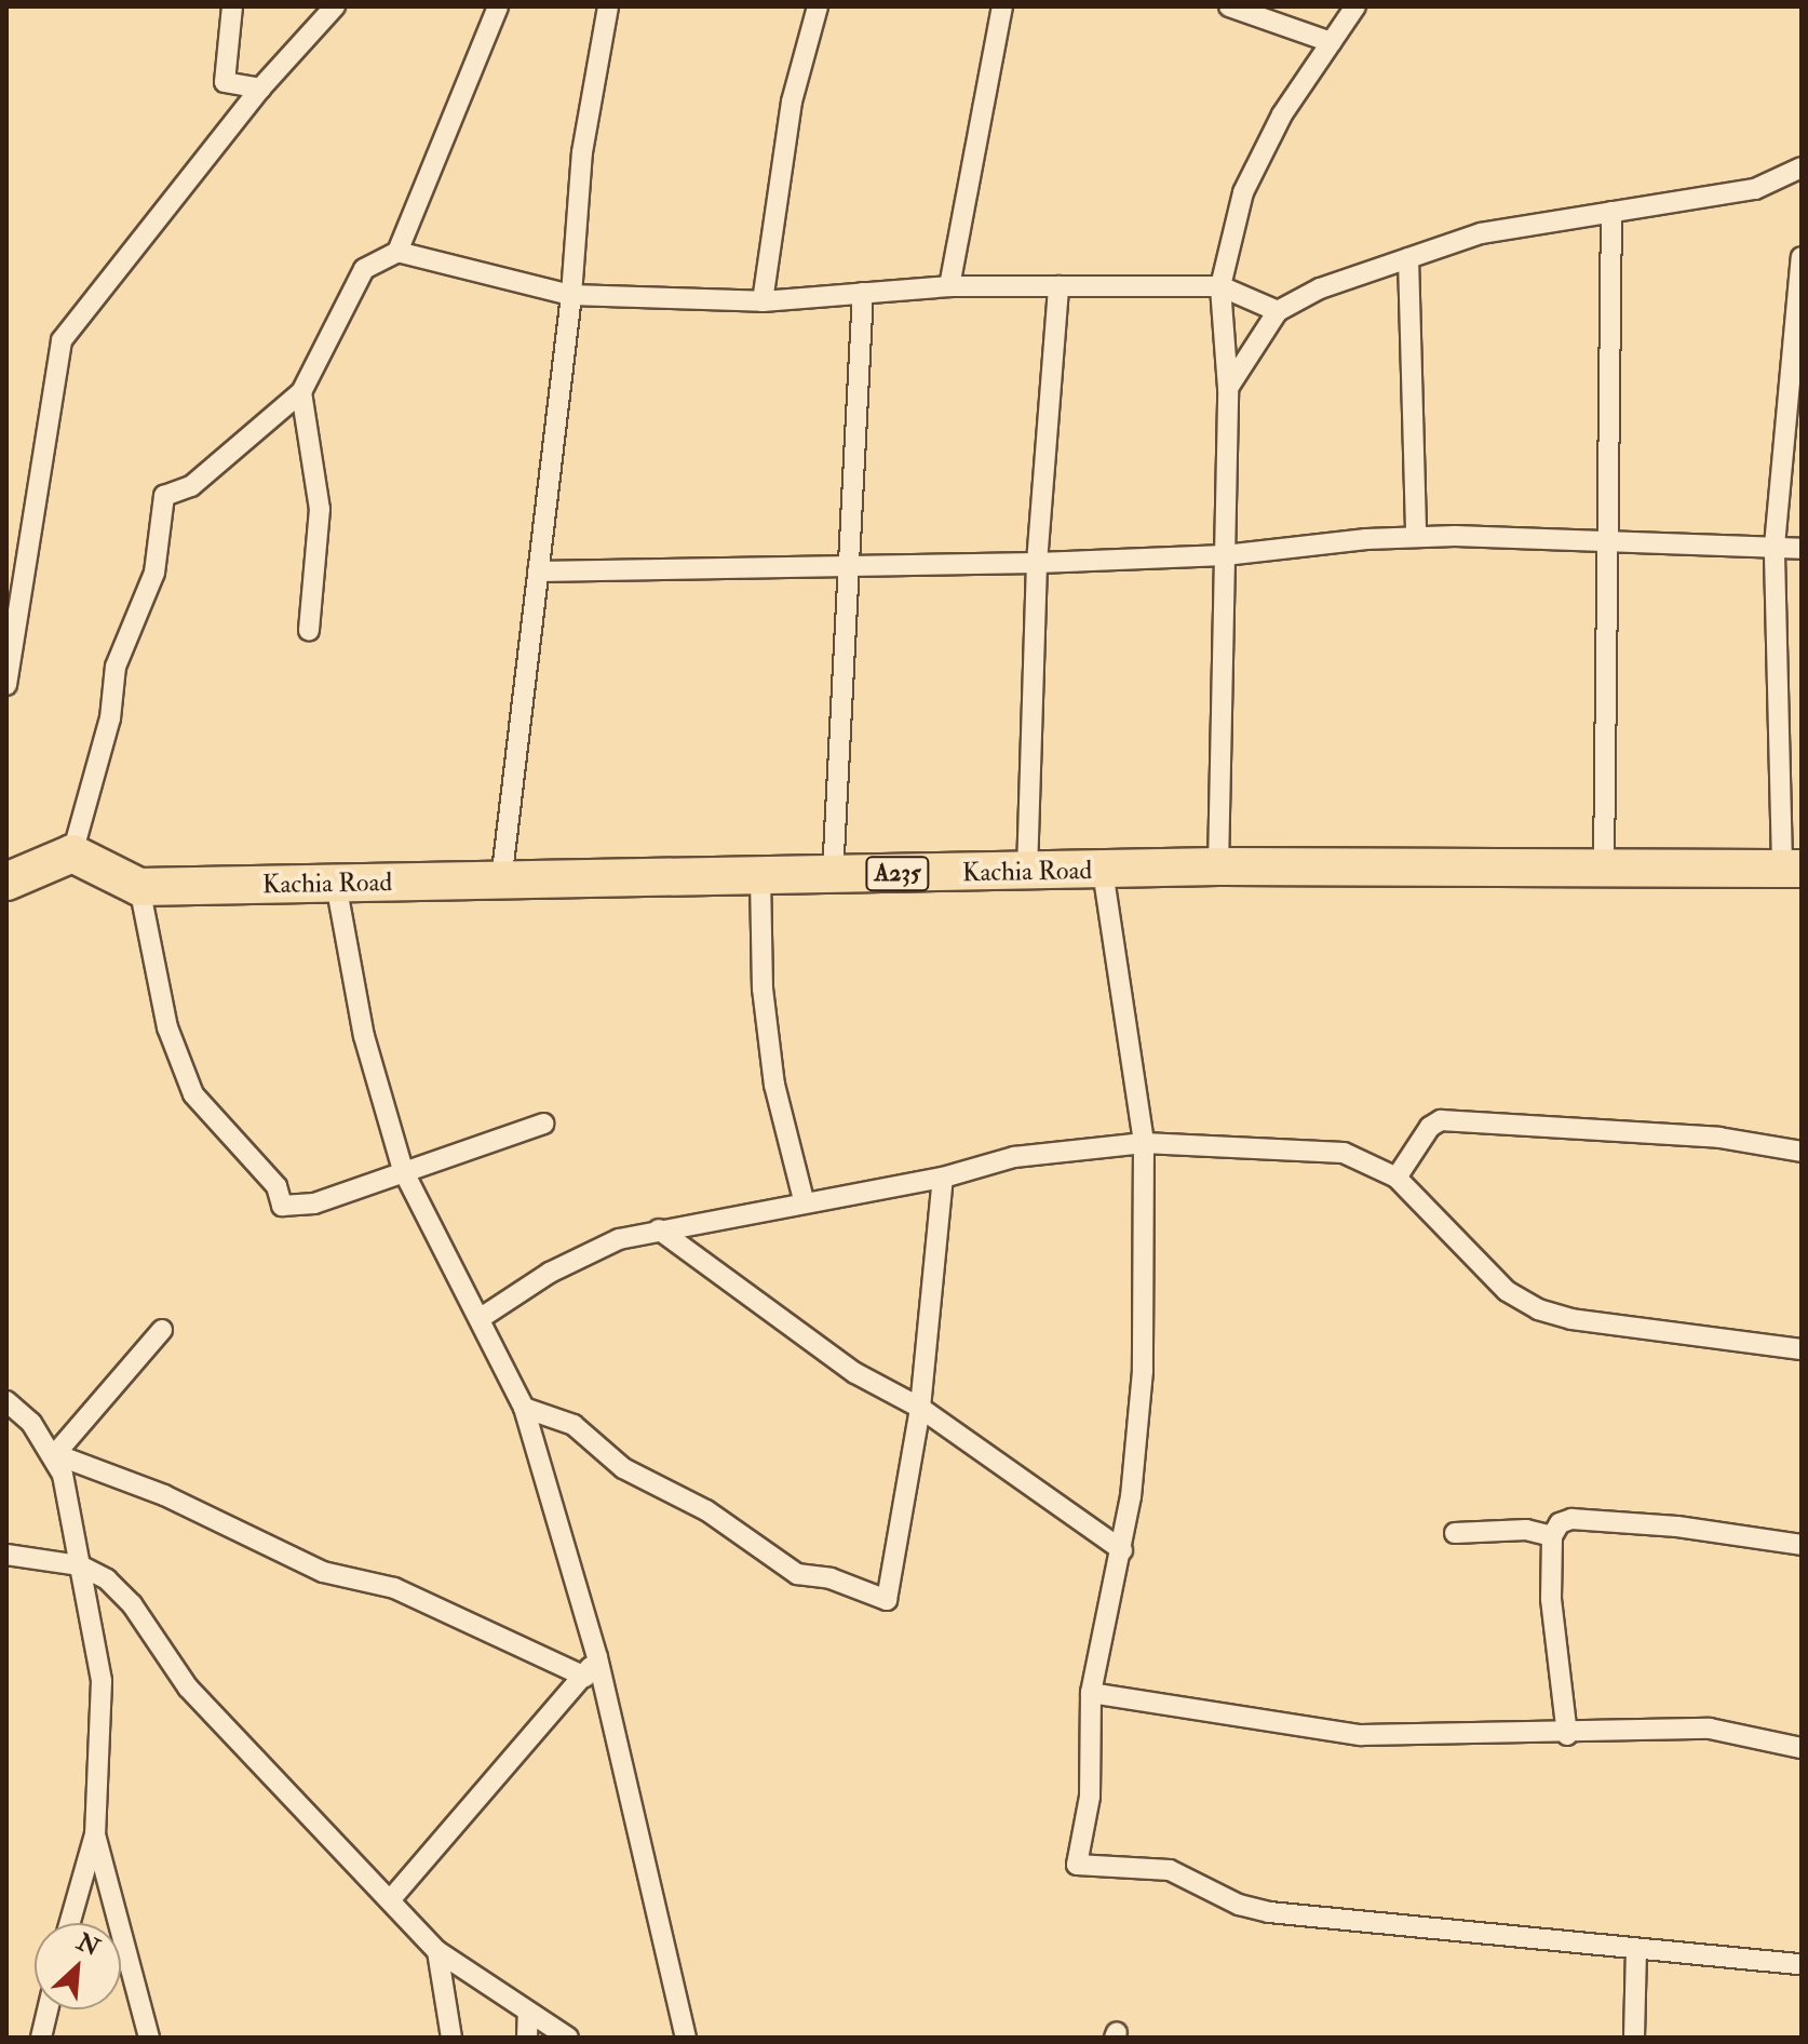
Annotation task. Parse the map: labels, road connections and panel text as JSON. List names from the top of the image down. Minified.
{"streets":{"highway":["Kachia Road","A235"]},"north":"top right"}
